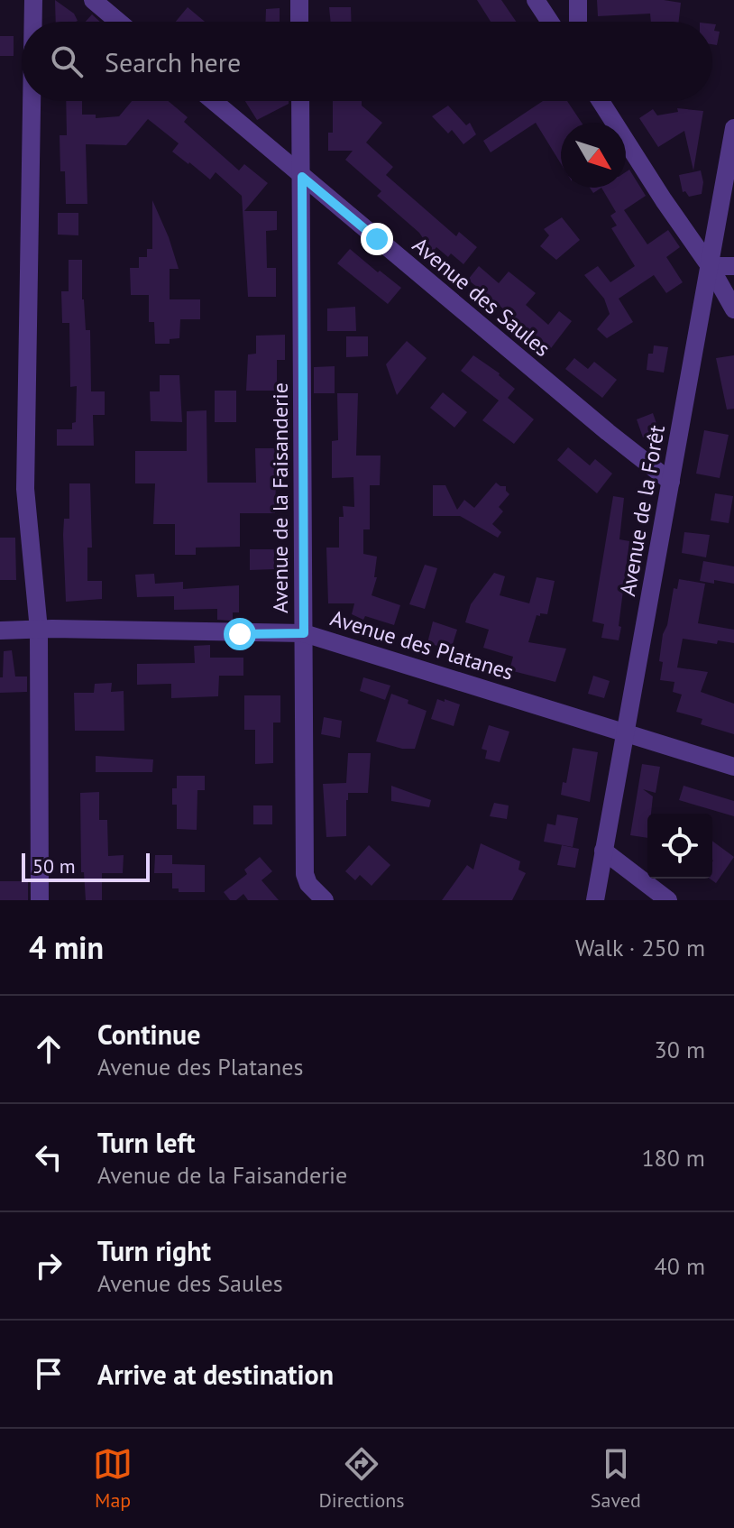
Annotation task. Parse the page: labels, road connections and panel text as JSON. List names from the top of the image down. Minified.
{"streets":{"street":["Avenue des Saules","Avenue de la Faisanderie","Avenue de la Forêt","Avenue des Platanes"]},"crossings":[["Avenue des Saules","Avenue de la Faisanderie"],["Avenue des Saules","Avenue de la Forêt"],["Avenue de la Faisanderie","Avenue des Platanes"],["Avenue de la Forêt","Avenue des Platanes"]],"scale_bar":"50 m","north":"bottom right","page":{"search":"Search here","scale":"50 m","heading":["4 min","Walk · 250 m"],"list":[["Continue","Avenue des Platanes","30 m"],["Turn left","Avenue de la Faisanderie","180 m"],["Turn right","Avenue des Saules","40 m"],"Arrive at destination"],"nav":["Map","Directions","Saved"]}}
